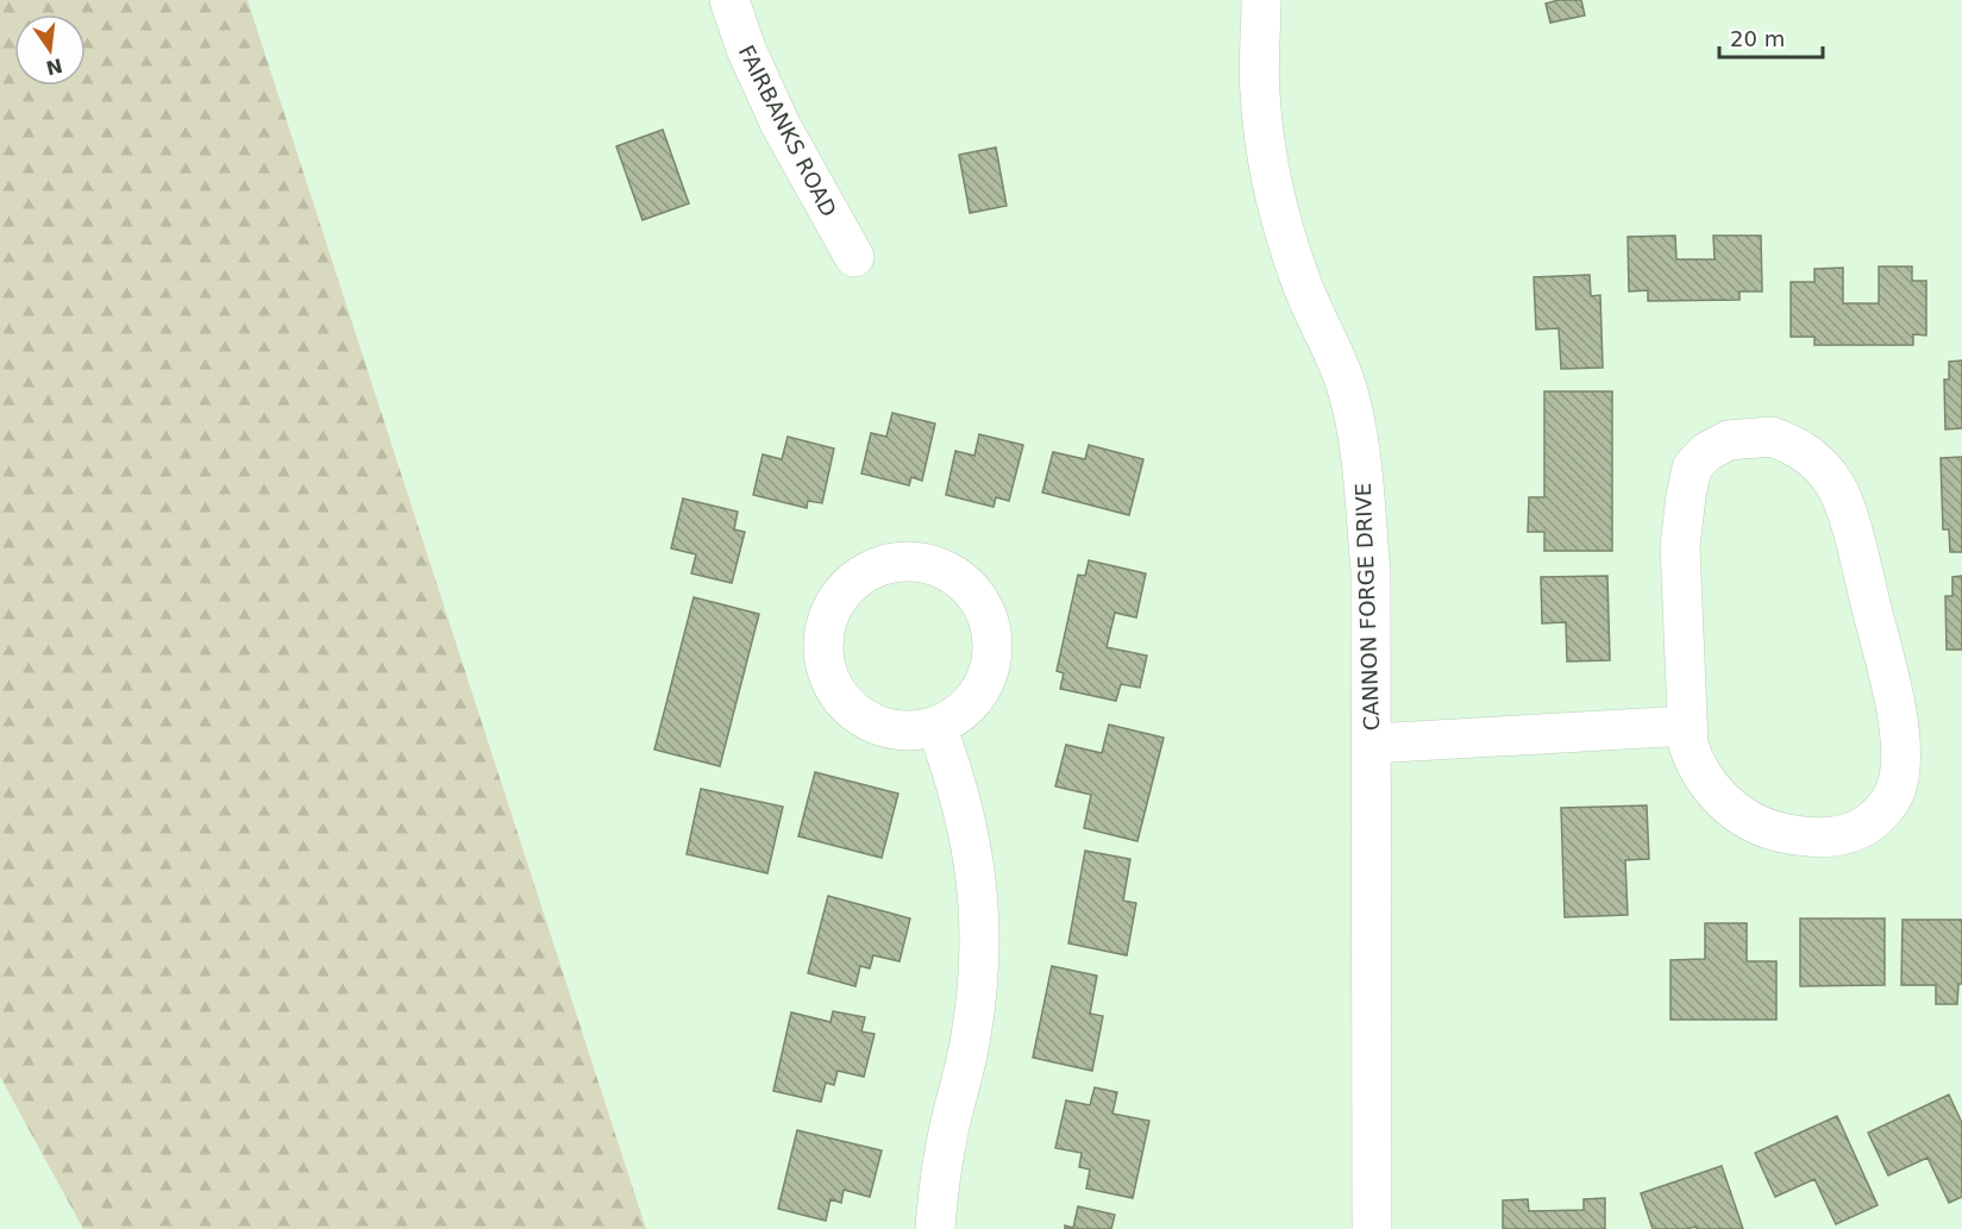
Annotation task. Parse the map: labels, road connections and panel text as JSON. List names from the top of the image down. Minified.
{"streets":{"street":["FAIRBANKS ROAD","CANNON FORGE DRIVE"]},"scale_bar":"20 m","north":"bottom"}
